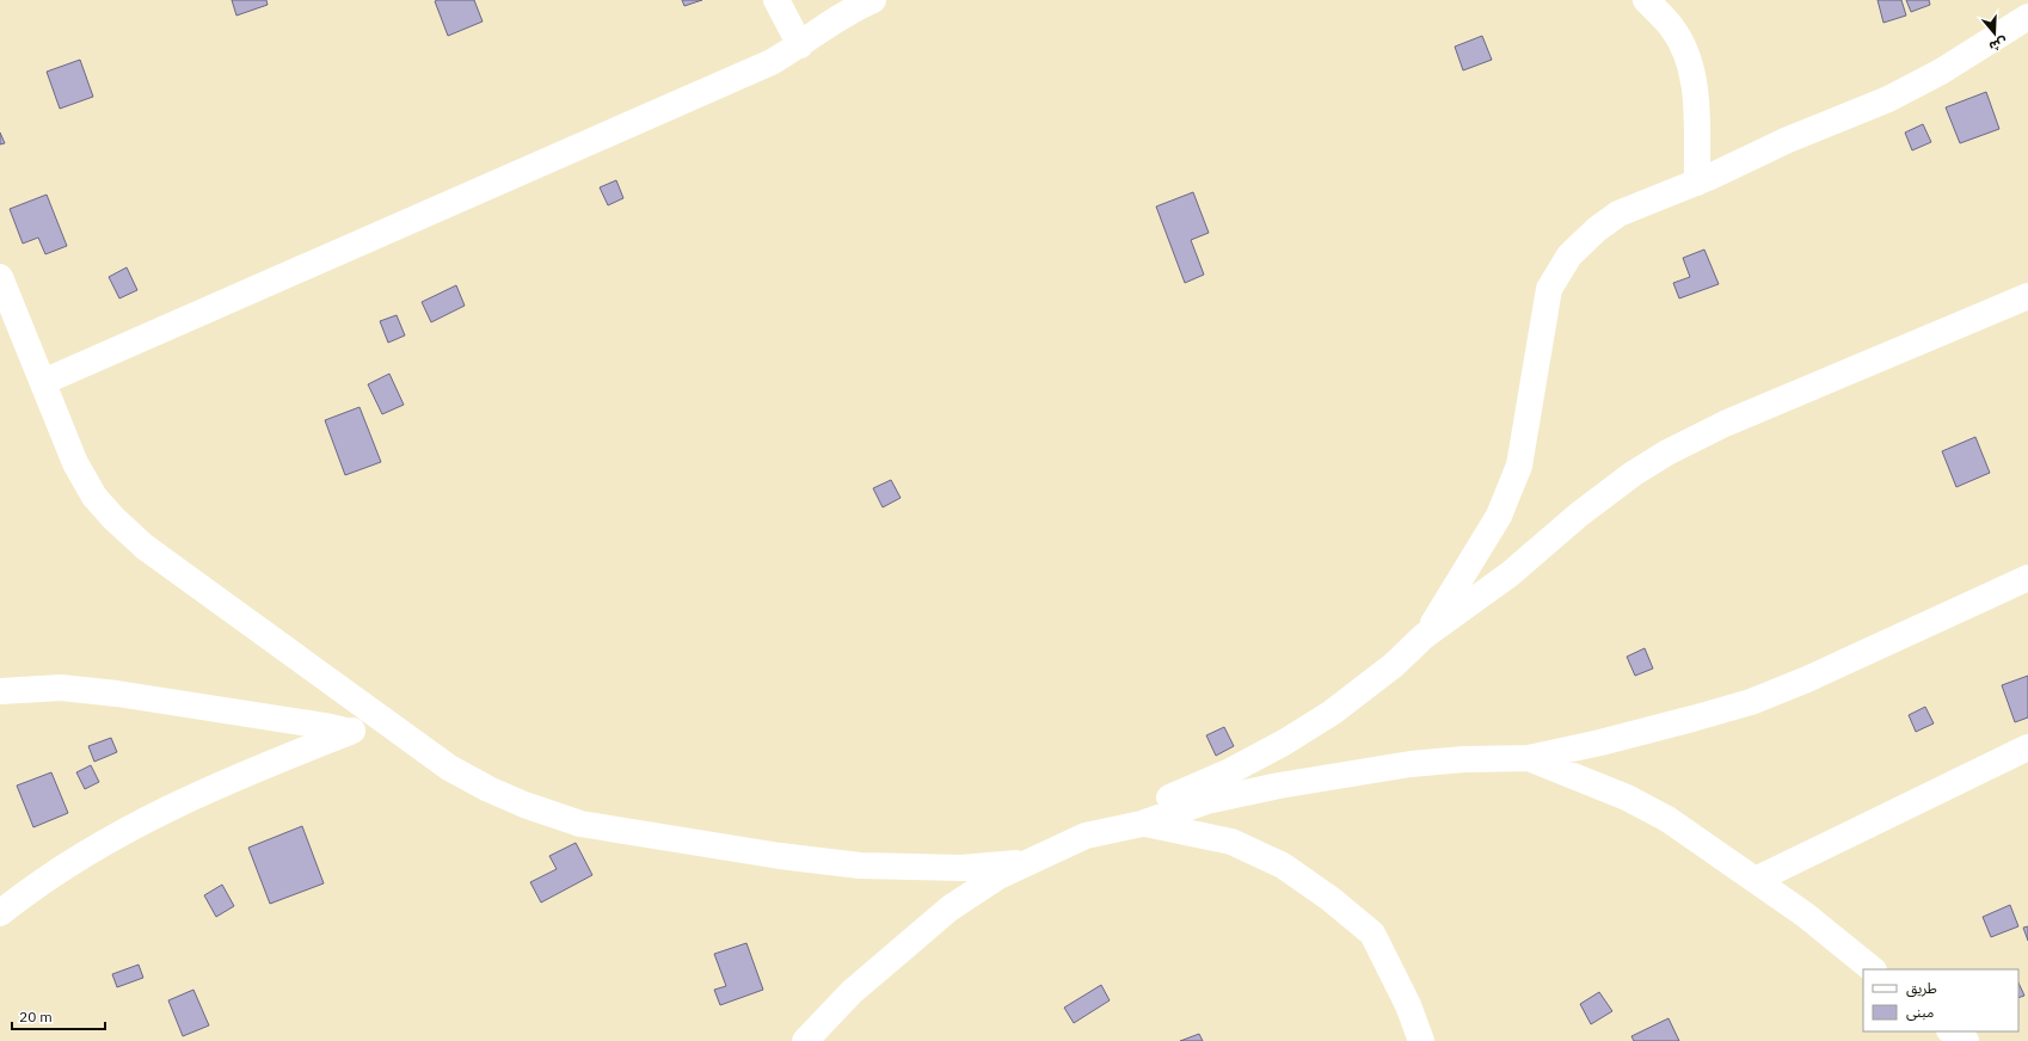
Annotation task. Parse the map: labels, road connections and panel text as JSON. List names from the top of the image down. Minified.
{"legend":["طريق","مبنى"],"scale_bar":"20 m","north":"bottom"}
